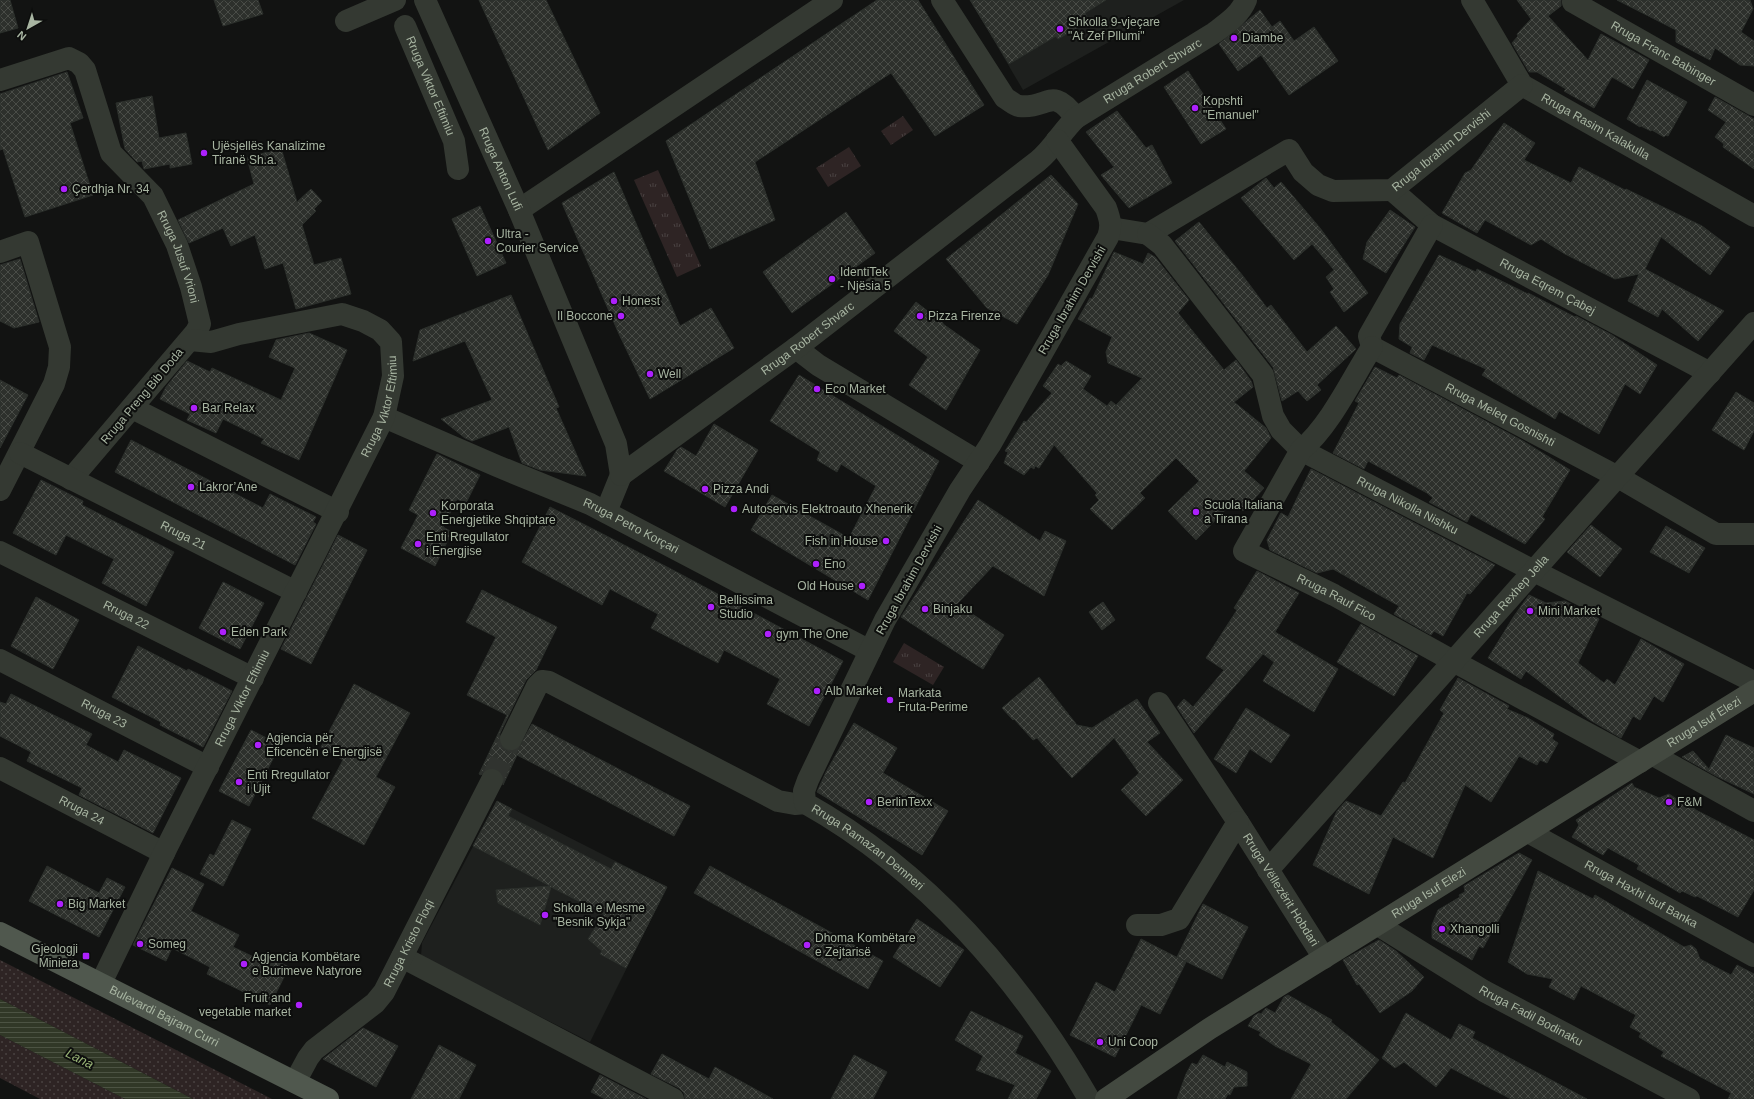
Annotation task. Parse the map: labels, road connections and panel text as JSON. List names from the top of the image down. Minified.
{"streets":{"main road":["Rruga Isuf Elezi","Bulevardi Bajram Curri"],"street":["Rruga Franc Babinger","Rruga Robert Shvarc","Rruga Viktor Eftimiu","Rruga Rasim Kalakulla","Rruga Ibrahim Dervishi","Rruga Anton Lufi","Rruga Jusuf Vrioni","Rruga Eqrem Çabej","Rruga Preng Bib Doda","Rruga Meleq Gosnishti","Rruga Nikolla Nishku","Rruga Petro Korçari","Rruga 21","Rruga Rexhep Jella","Rruga Rauf Fico","Rruga 22","Rruga 23","Rruga 24","Rruga Ramazan Demneri","Rruga Vëllezërit Hobdari","Rruga Haxhi Isuf Banka","Rruga Kristo Floqi","Rruga Fadil Bodinaku"]},"crossings":[["Rruga Robert Shvarc","Rruga Anton Lufi"],["Rruga Viktor Eftimiu","Rruga Preng Bib Doda"],["Rruga Viktor Eftimiu","Rruga Petro Korçari"],["Rruga Viktor Eftimiu","Rruga 21"],["Rruga Viktor Eftimiu","Rruga 22"],["Rruga Viktor Eftimiu","Rruga 23"],["Rruga Viktor Eftimiu","Rruga 24"],["Rruga Viktor Eftimiu","Bulevardi Bajram Curri"],["Rruga Rasim Kalakulla","Rruga Ibrahim Dervishi"],["Rruga Ibrahim Dervishi","Rruga Eqrem Çabej"],["Rruga Ibrahim Dervishi","Rruga Nikolla Nishku"],["Rruga Ibrahim Dervishi","Rruga Petro Korçari"],["Rruga Ibrahim Dervishi","Rruga Ramazan Demneri"],["Rruga Jusuf Vrioni","Rruga Preng Bib Doda"],["Rruga Eqrem Çabej","Rruga Rexhep Jella"],["Rruga Preng Bib Doda","Rruga 21"],["Rruga Meleq Gosnishti","Rruga Rexhep Jella"],["Rruga Meleq Gosnishti","Rruga Rauf Fico"],["Rruga Nikolla Nishku","Rruga Rexhep Jella"],["Rruga Nikolla Nishku","Rruga Rauf Fico"],["Rruga Rexhep Jella","Rruga Rauf Fico"],["Rruga Rexhep Jella","Rruga Vëllezërit Hobdari"],["Rruga Rauf Fico","Rruga Isuf Elezi"],["Rruga Isuf Elezi","Rruga Vëllezërit Hobdari"],["Rruga Isuf Elezi","Rruga Haxhi Isuf Banka"],["Rruga Isuf Elezi","Rruga Fadil Bodinaku"],["Rruga Kristo Floqi","Bulevardi Bajram Curri"]],"water":["Lana"],"places":{"other":["Shkolla 9-vjeçare \"At Zef Pllumi\"","Diambe","Kopshti \"Emanuel\"","Ujësjellës Kanalizime Tiranë Sh.a.","Çerdhja Nr. 34","Ultra - Courier Service","IdentiTek - Njësia 5","Honest","Il Boccone","Pizza Firenze","Well","Eco Market","Bar Relax","Lakror’Ane","Pizza Andi","Autoservis Elektroauto Xhenerik","Scuola Italiana a Tirana","Korporata Energjetike Shqiptare","Fish in House","Enti Rregullator i Energjise","Eno","Old House","Bellissima Studio","Binjaku","Mini Market","Eden Park","gym The One","Alb Market","Markata Fruta-Perime","Agjencia për Eficencën e Energjisë","Enti Rregullator i Ujit","BerlinTexx","F&M","Big Market","Shkolla e Mesme \"Besnik Sykja\"","Xhangolli","Someg","Dhoma Kombëtare e Zejtarisë","Agjencia Kombëtare e Burimeve Natyrore","Fruit and vegetable market","Uni Coop"],"transit":["Gjeologji Miniera"]},"north":"bottom left"}
